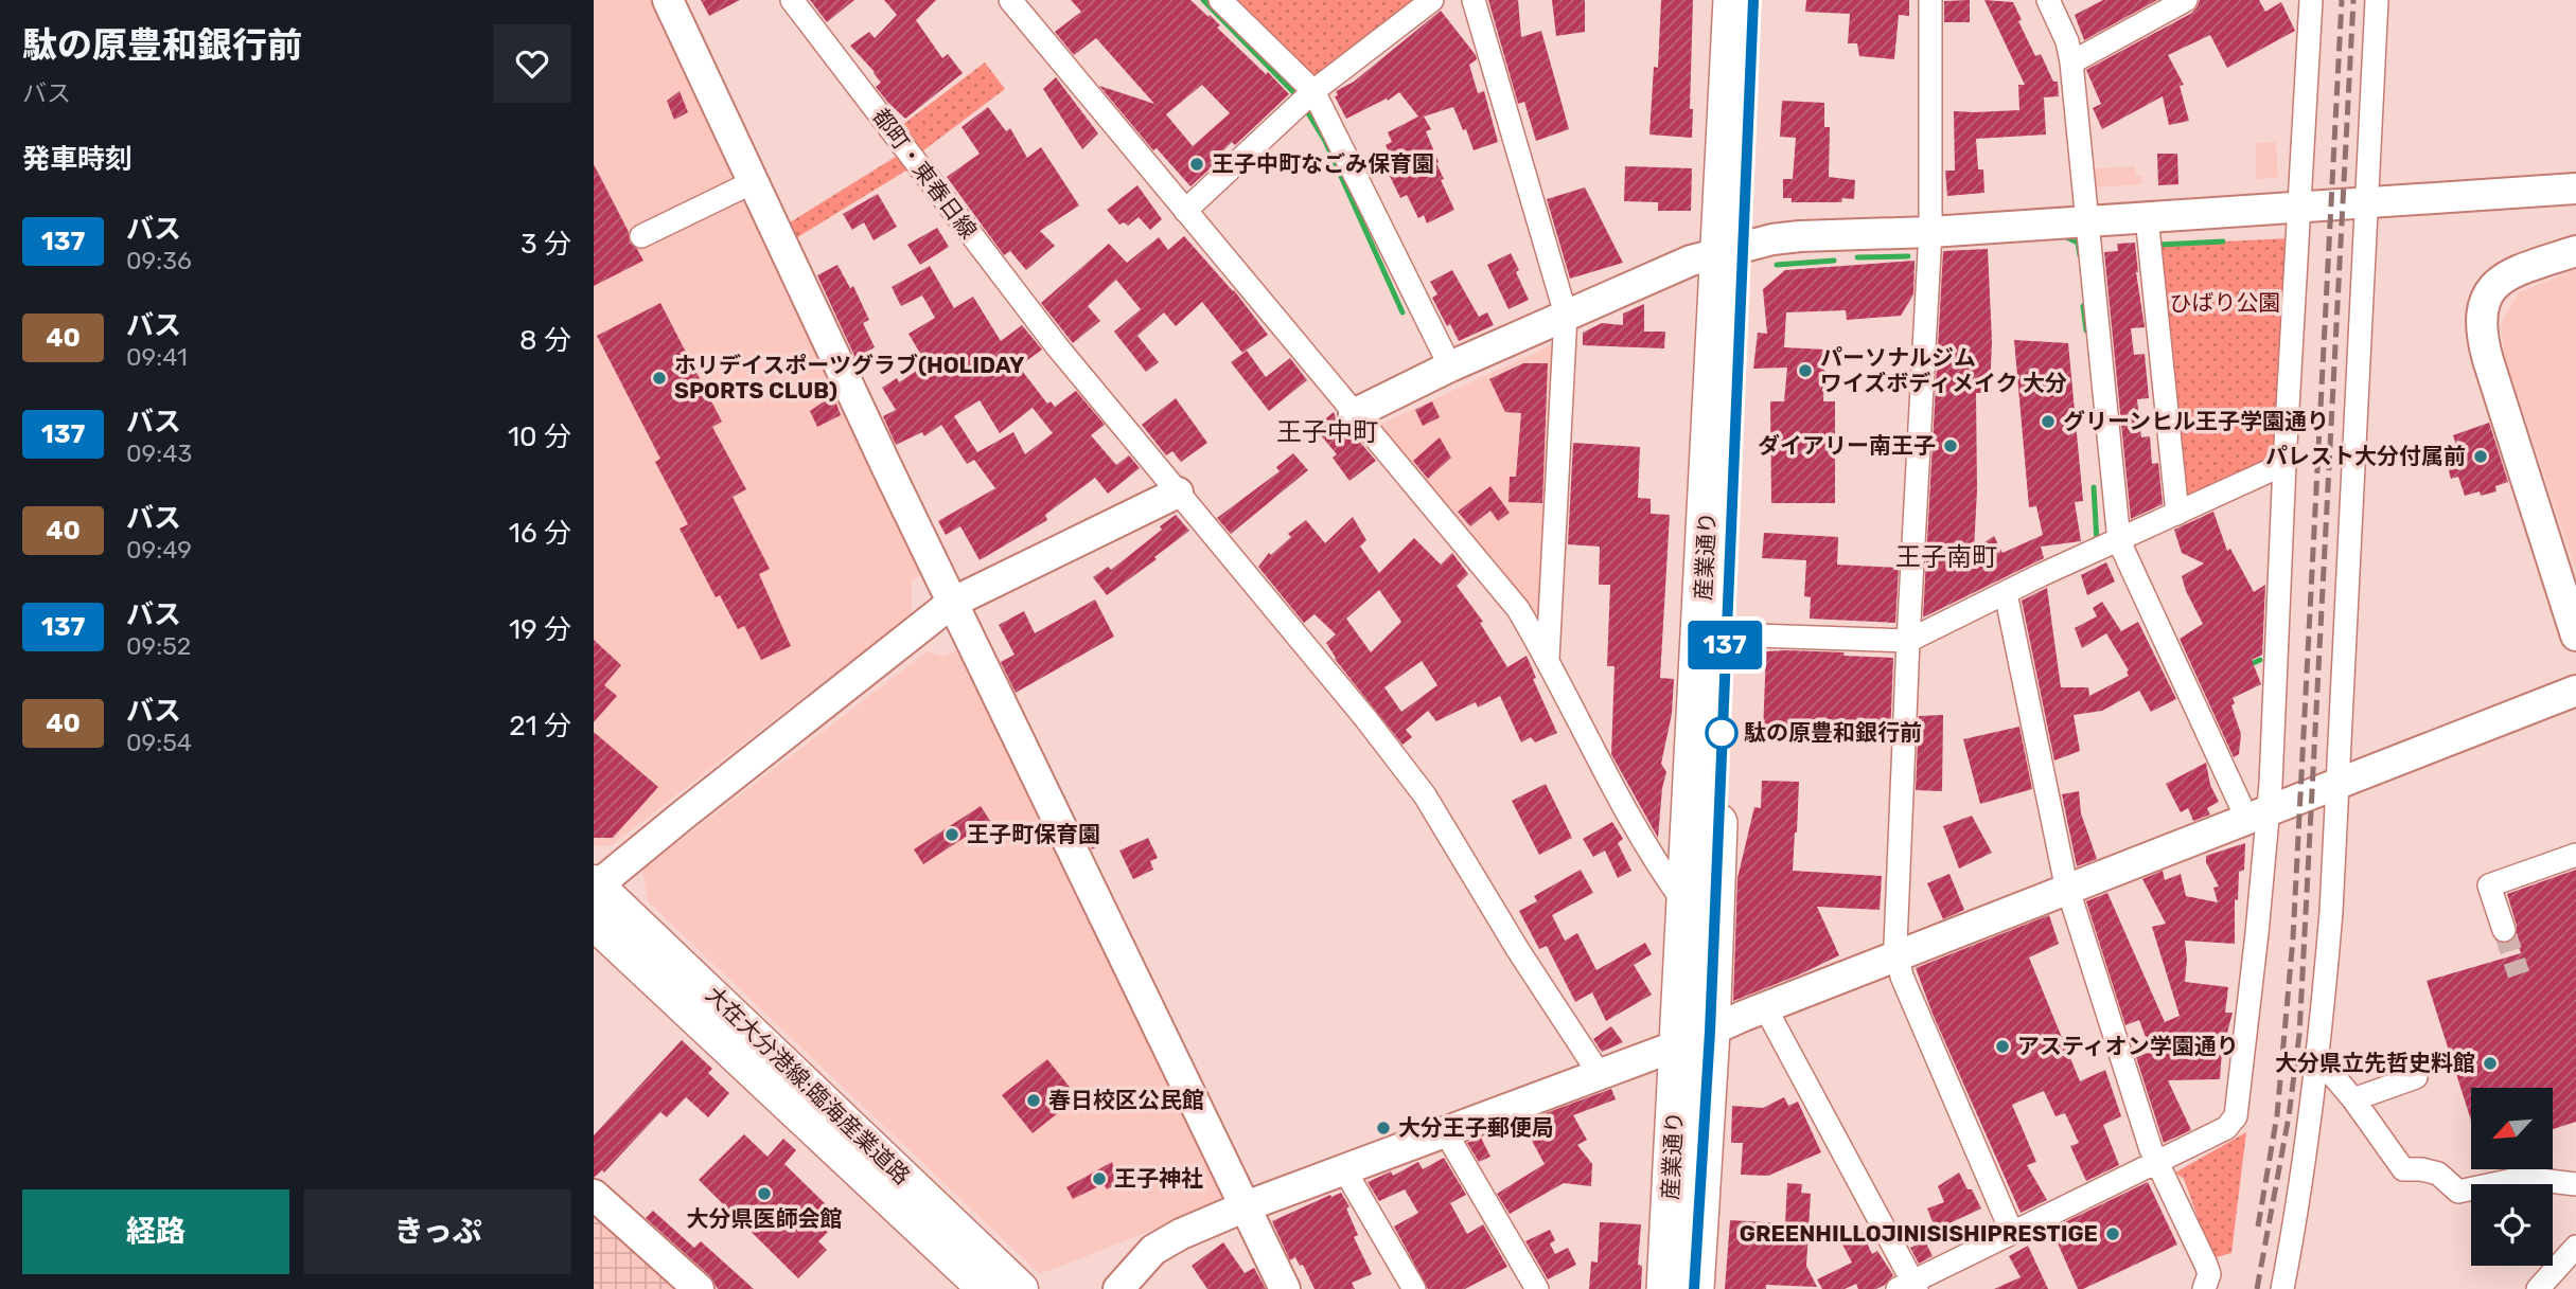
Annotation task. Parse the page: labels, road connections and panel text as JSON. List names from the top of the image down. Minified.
{"streets":{"highway":["産業通り"],"main road":["大在大分港線;臨海産業道路"],"street":["都町・東春日線"]},"districts":["王子中町","王子南町"],"parks":["ひばり公園"],"places":["王子中町なごみ保育園","パーソナルジム ワイズボディメイク 大分","ホリデイスポーツグラブ(HOLIDAY SPORTS CLUB)","グリーンヒル王子学園通り","ダイアリー南王子","パレスト大分付属前","駄の原豊和銀行前","王子町保育園","アスティオン学園通り","大分県立先哲史料館","春日校区公民館","大分王子郵便局","王子神社","大分県医師会館","GREENHILLOJINISISHIPRESTIGE"],"lines":["bus line 137"],"north":"bottom left","page":{"heading":[["駄の原豊和銀行前","バス"],"発車時刻"],"on_map":"137","list":[{"mark":"137","name":"バス","note":"09:36","value":"3 分"},{"mark":"40","name":"バス","note":"09:41","value":"8 分"},{"mark":"137","name":"バス","note":"09:43","value":"10 分"},{"mark":"40","name":"バス","note":"09:49","value":"16 分"},{"mark":"137","name":"バス","note":"09:52","value":"19 分"},{"mark":"40","name":"バス","note":"09:54","value":"21 分"}],"buttons":["経路","きっぷ"]}}
